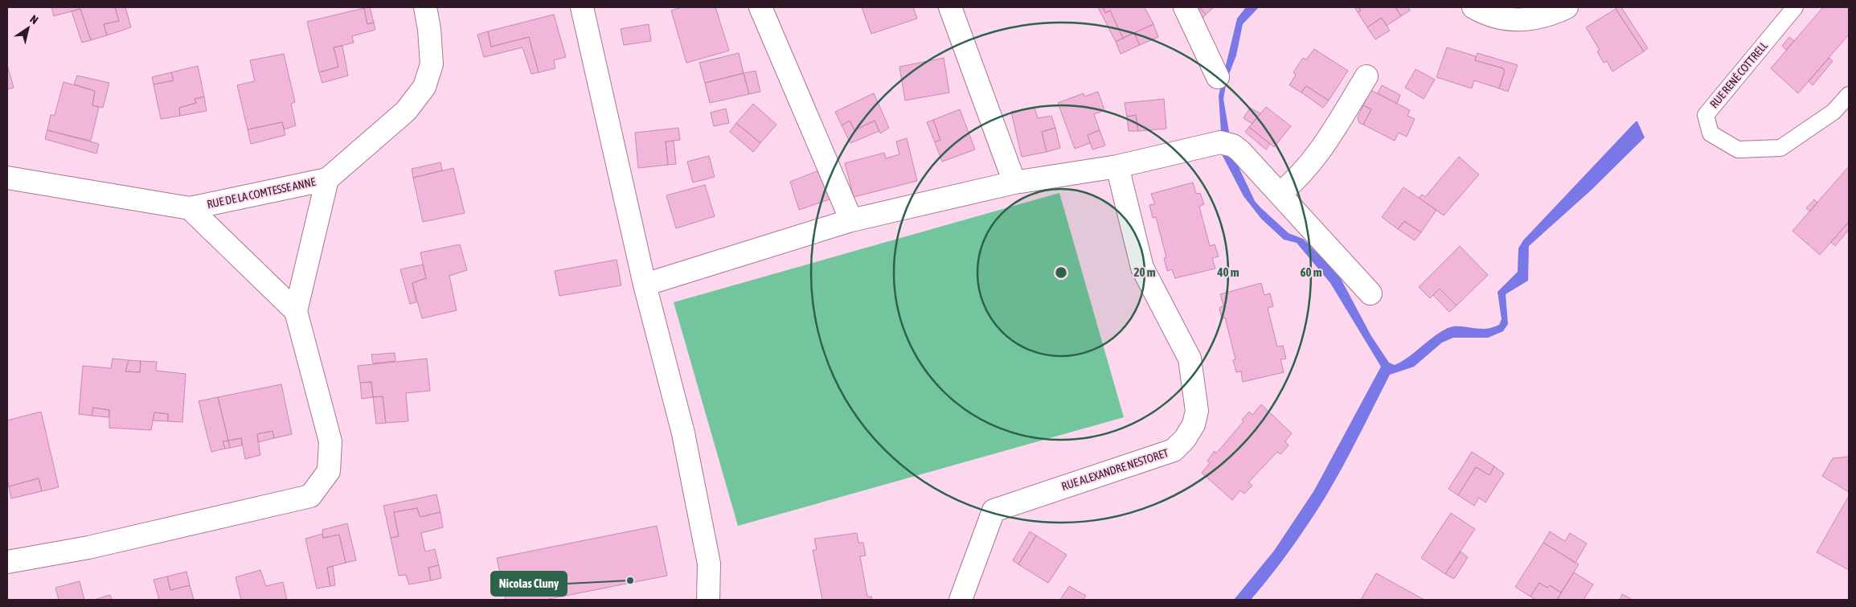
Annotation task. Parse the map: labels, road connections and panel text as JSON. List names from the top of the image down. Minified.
{"streets":{"street":["RUE DE LA COMTESSE ANNE","RUE ALEXANDRE NESTORET"],"lane":["RUE RENÉ COTTRELL"]},"places":["Nicolas Cluny"],"north":"top right","rings":["20 m","40 m","60 m"]}
